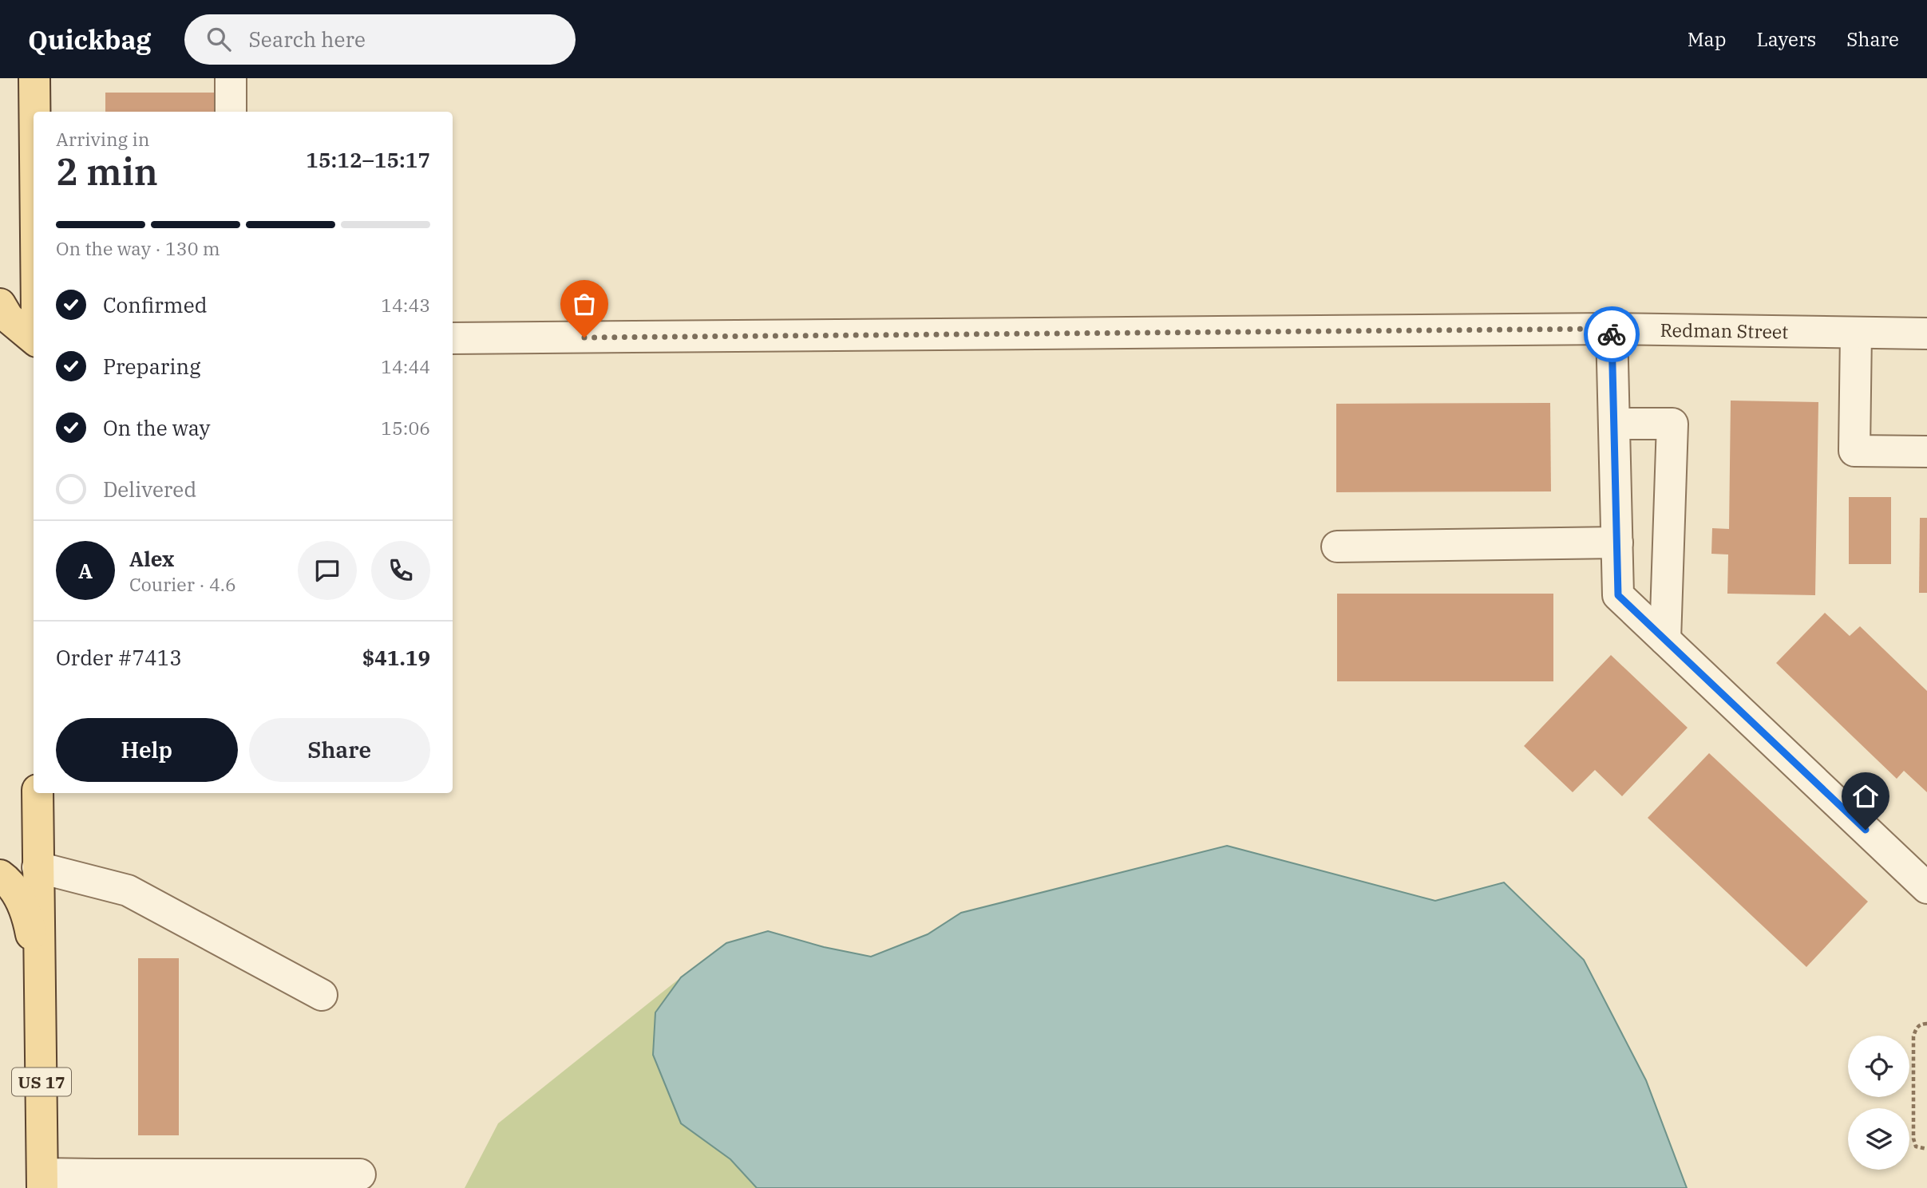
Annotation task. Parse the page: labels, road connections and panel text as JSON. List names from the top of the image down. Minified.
{"streets":{"main road":["US 17"],"lane":["Redman Street"]},"page":{"header":"Quickbag","search":"Search here","nav":["Map","Layers","Share"],"heading":["2 min","Arriving in","15:12–15:17"],"panel":["Alex","Courier · 4.6","Order #7413","$41.19"],"bar":"On the way · 130 m","list":[["Confirmed","14:43"],["Preparing","14:44"],["On the way","15:06"],"Delivered"],"round":"A","buttons":["Help","Share"]}}
